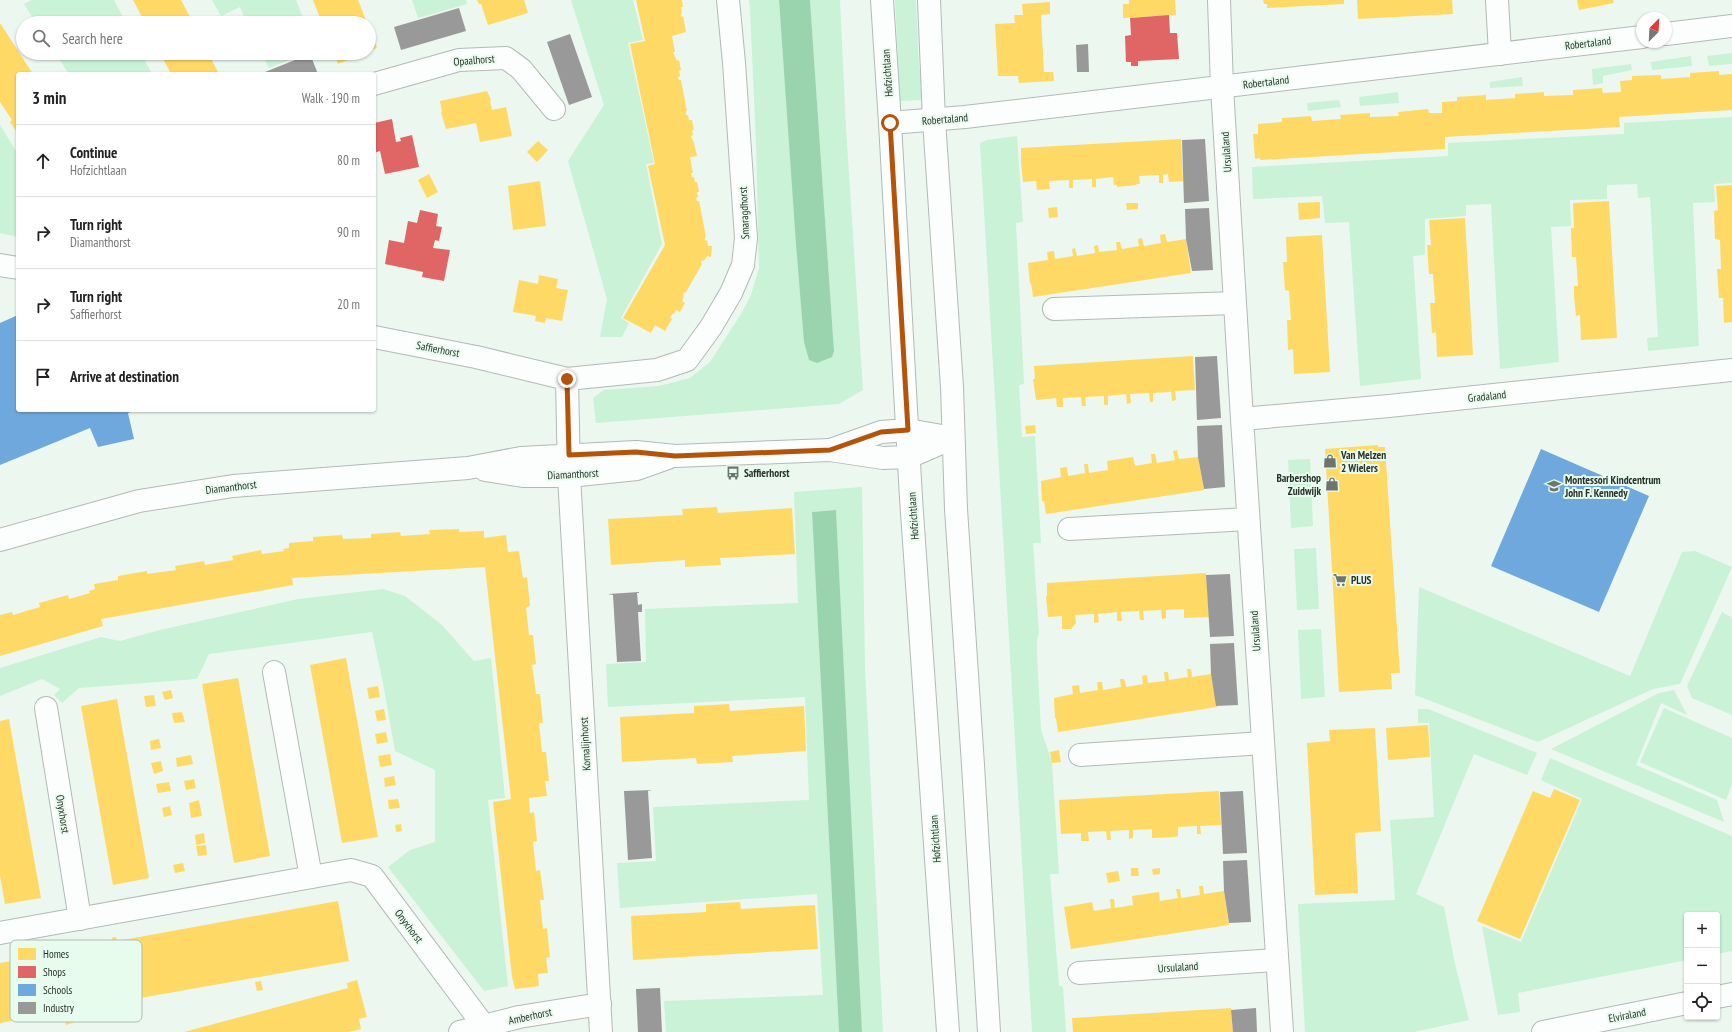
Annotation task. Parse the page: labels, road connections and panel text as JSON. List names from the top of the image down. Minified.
{"streets":{"street":["Robertaland","Opaalhorst","Hofzichtlaan","Ursulaland","Smaragdhorst","Saffierhorst","Gradaland","Diamanthorst","Kornalijnhorst","Onyxhorst","Elviraland","Amberhorst"]},"crossings":[["Robertaland","Hofzichtlaan"],["Robertaland","Ursulaland"],["Hofzichtlaan","Diamanthorst"],["Ursulaland","Gradaland"],["Smaragdhorst","Saffierhorst"],["Diamanthorst","Kornalijnhorst"],["Kornalijnhorst","Amberhorst"],["Onyxhorst","Amberhorst"]],"places":{"shop":["Van Melzen 2 Wielers","Barbershop Zuidwijk"],"bus stop":["Saffierhorst"],"school or university":["Montessori Kindcentrum John F. Kennedy"],"supermarket":["PLUS"]},"legend":["Homes","Shops","Schools","Industry"],"north":"top right","page":{"search":"Search here","heading":["3 min","Walk · 190 m"],"list":[["Continue","Hofzichtlaan","80 m"],["Turn right","Diamanthorst","90 m"],["Turn right","Saffierhorst","20 m"],"Arrive at destination"],"map_buttons":["+","−"]}}
